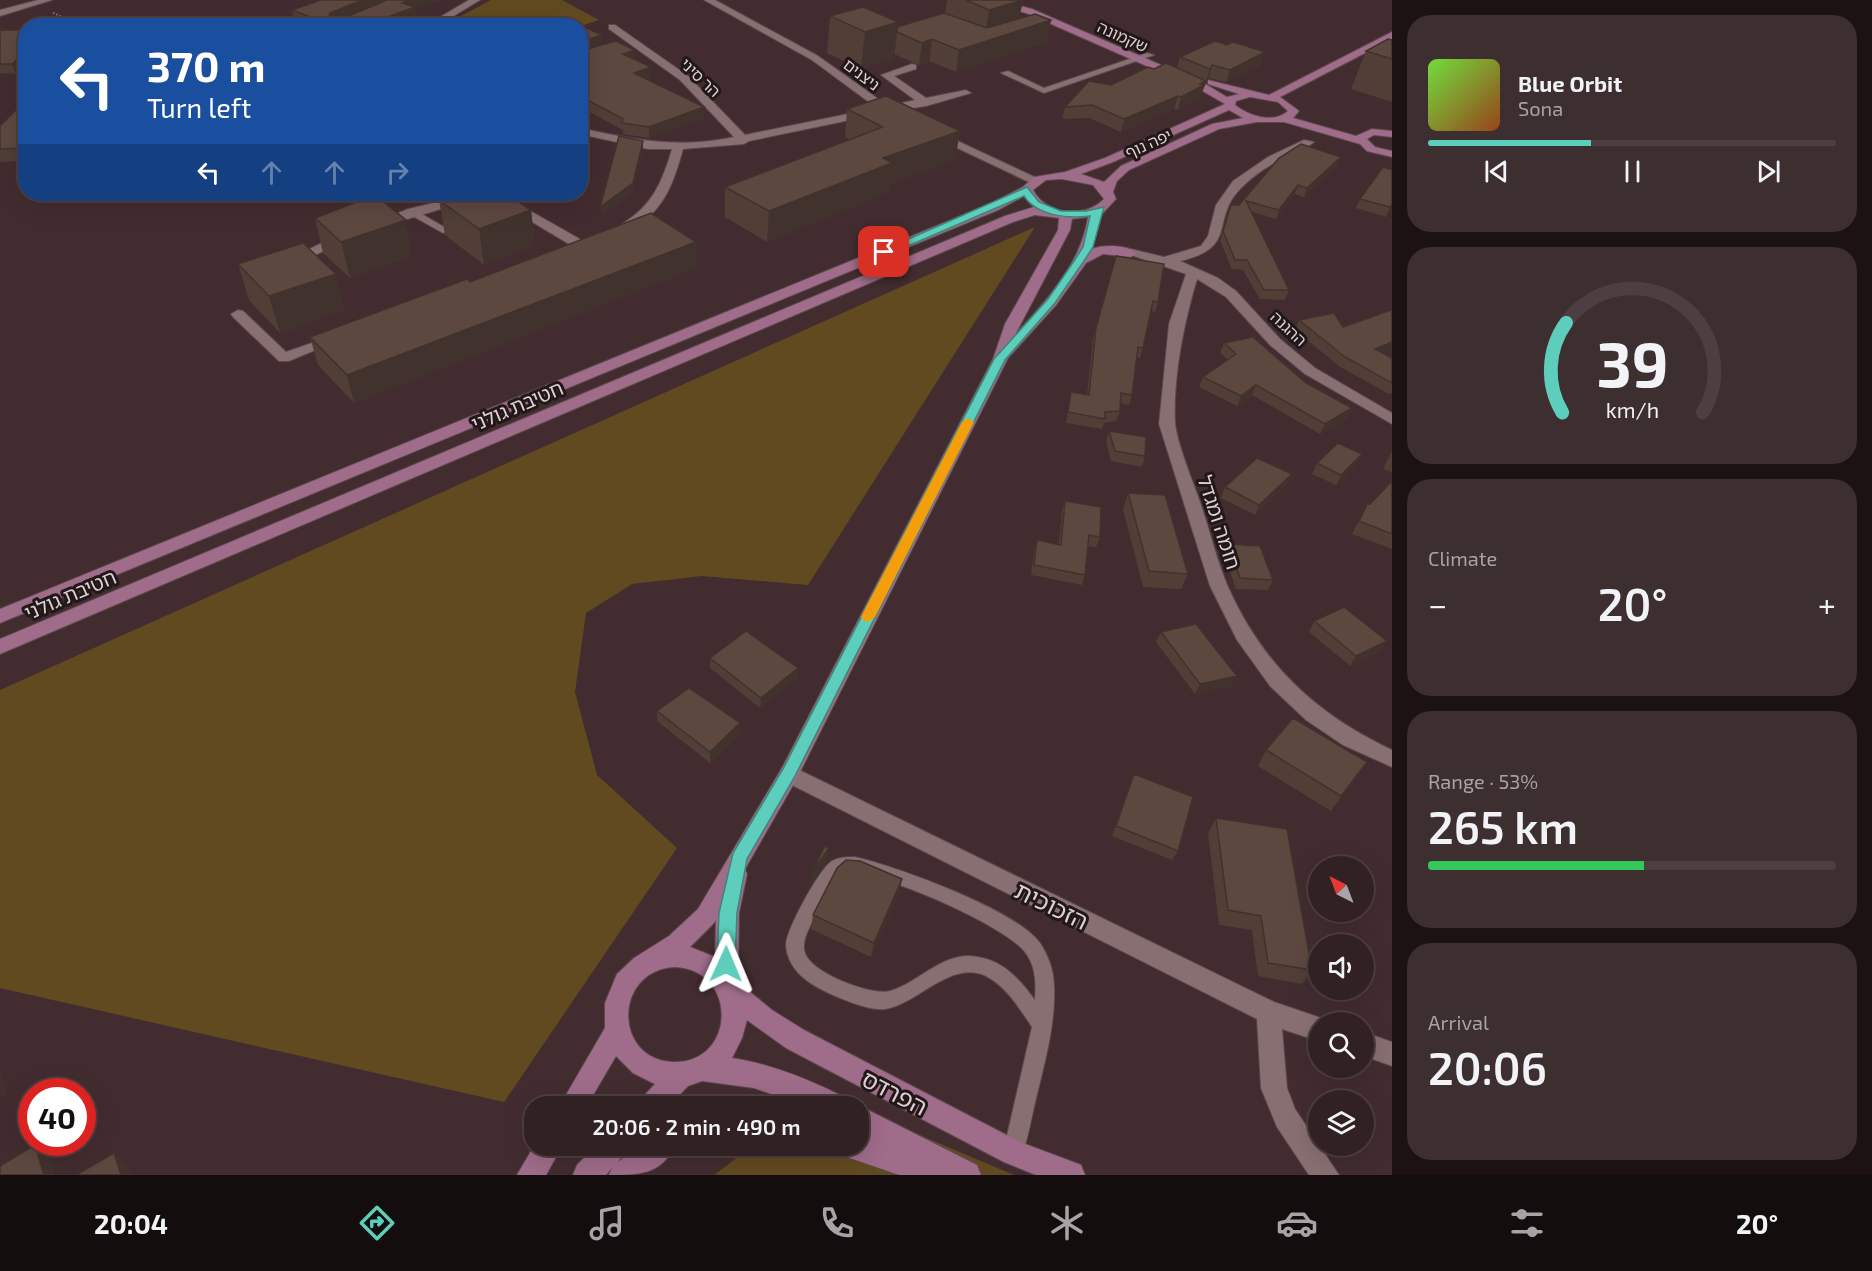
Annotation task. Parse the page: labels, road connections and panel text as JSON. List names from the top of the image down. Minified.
{"streets":{"street":["שקמונה","ניצנים","הר סיני","יפה נוף","ההגנה","חטיבת גולני","חומה ומגדל","הזכוכית","הפרדס"]},"crossings":[["שקמונה","יפה נוף"],["יפה נוף","חטיבת גולני"],["ההגנה","חומה ומגדל"]],"north":"top left","page":{"turn":["370 m","Turn left"],"song":["Blue Orbit","Sona"],"tile":["Climate",["Range · 53%","265 km"],["Arrival","20:06"]],"heat":["−","20°","+"],"limit":"40","trip":"20:06 · 2 min · 490 m","tabs":["20:04","20°"],"gauge":["39","km/h"]}}
